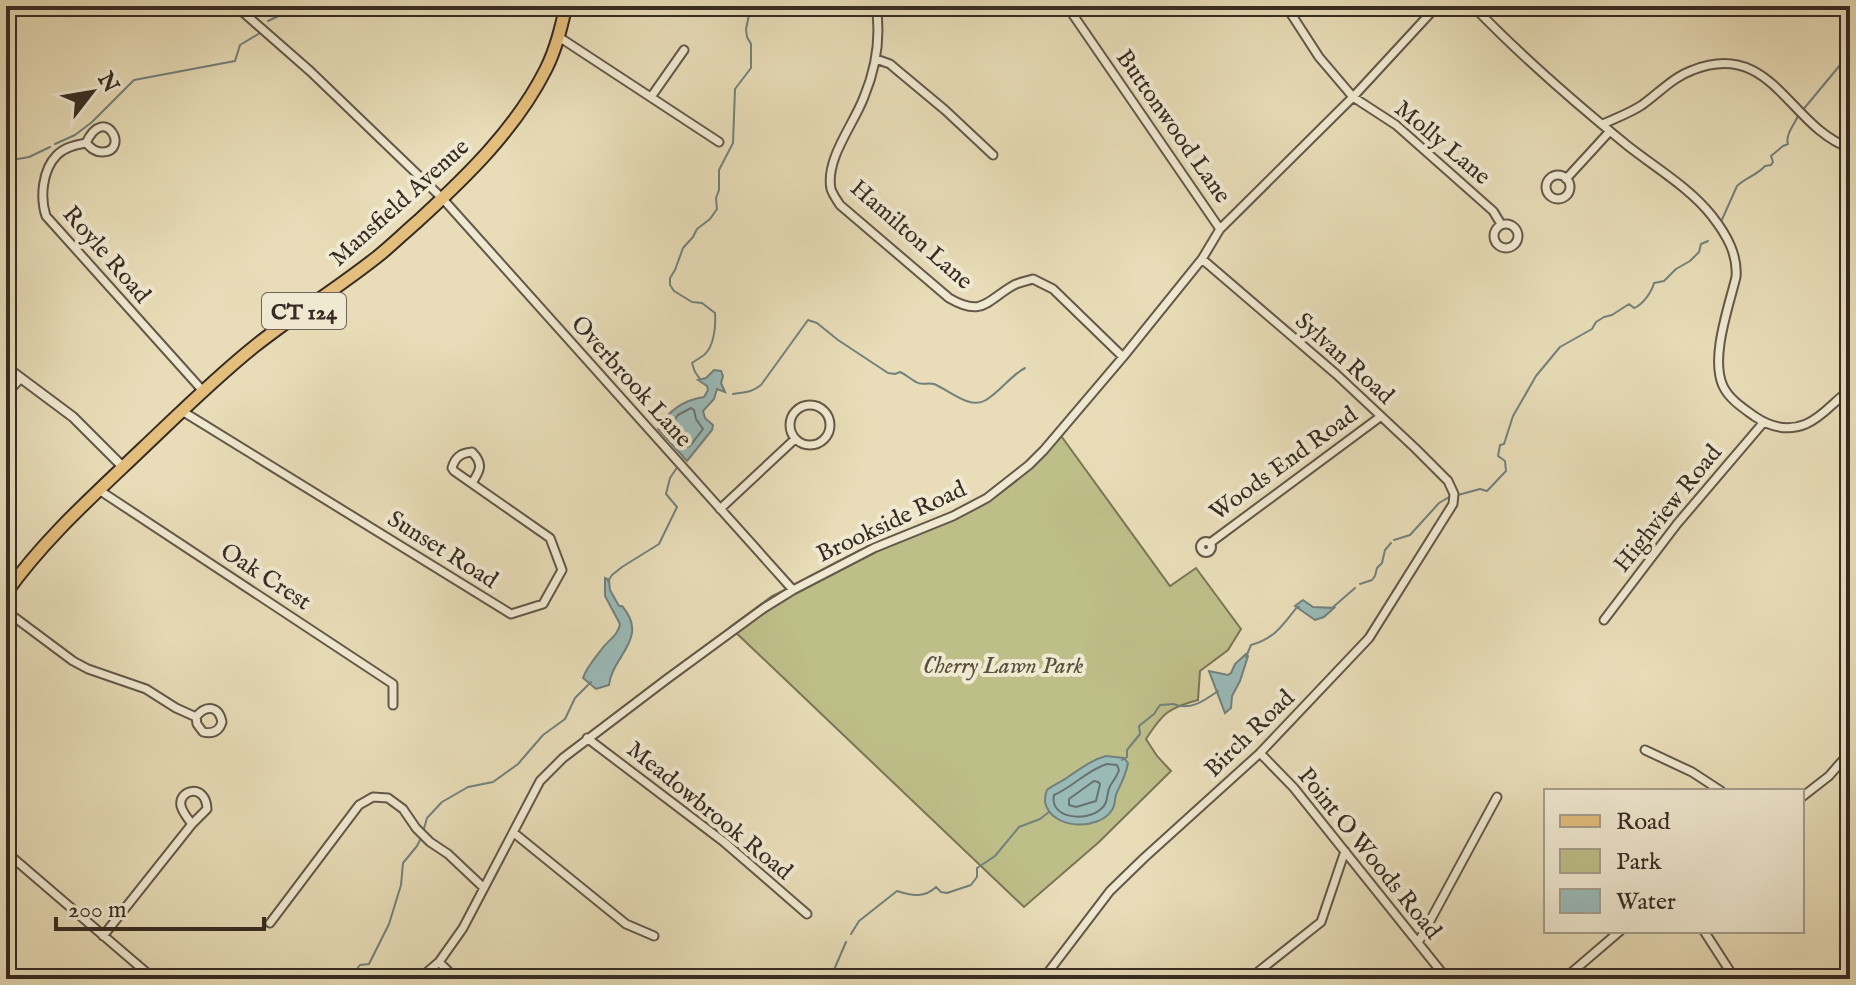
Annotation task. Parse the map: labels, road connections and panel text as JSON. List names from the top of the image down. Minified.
{"streets":{"main road":["Mansfield Avenue","CT 124"],"street":["Buttonwood Lane","Molly Lane","Hamilton Lane","Royle Road","Sylvan Road","Overbrook Lane","Woods End Road","Highview Road","Brookside Road","Sunset Road","Oak Crest","Birch Road","Meadowbrook Road","Point O Woods Road"]},"crossings":[["Buttonwood Lane","Brookside Road"],["Molly Lane","Brookside Road"],["Mansfield Avenue","Royle Road"],["Mansfield Avenue","Overbrook Lane"],["Mansfield Avenue","Sunset Road"],["Mansfield Avenue","Oak Crest"],["Hamilton Lane","Brookside Road"],["Sylvan Road","Woods End Road"],["Sylvan Road","Brookside Road"],["Sylvan Road","Birch Road"],["Overbrook Lane","Brookside Road"],["Brookside Road","Meadowbrook Road"],["Birch Road","Point O Woods Road"]],"parks":["Cherry Lawn Park"],"legend":["Road","Park","Water"],"scale_bar":"200 m","north":"top right"}
